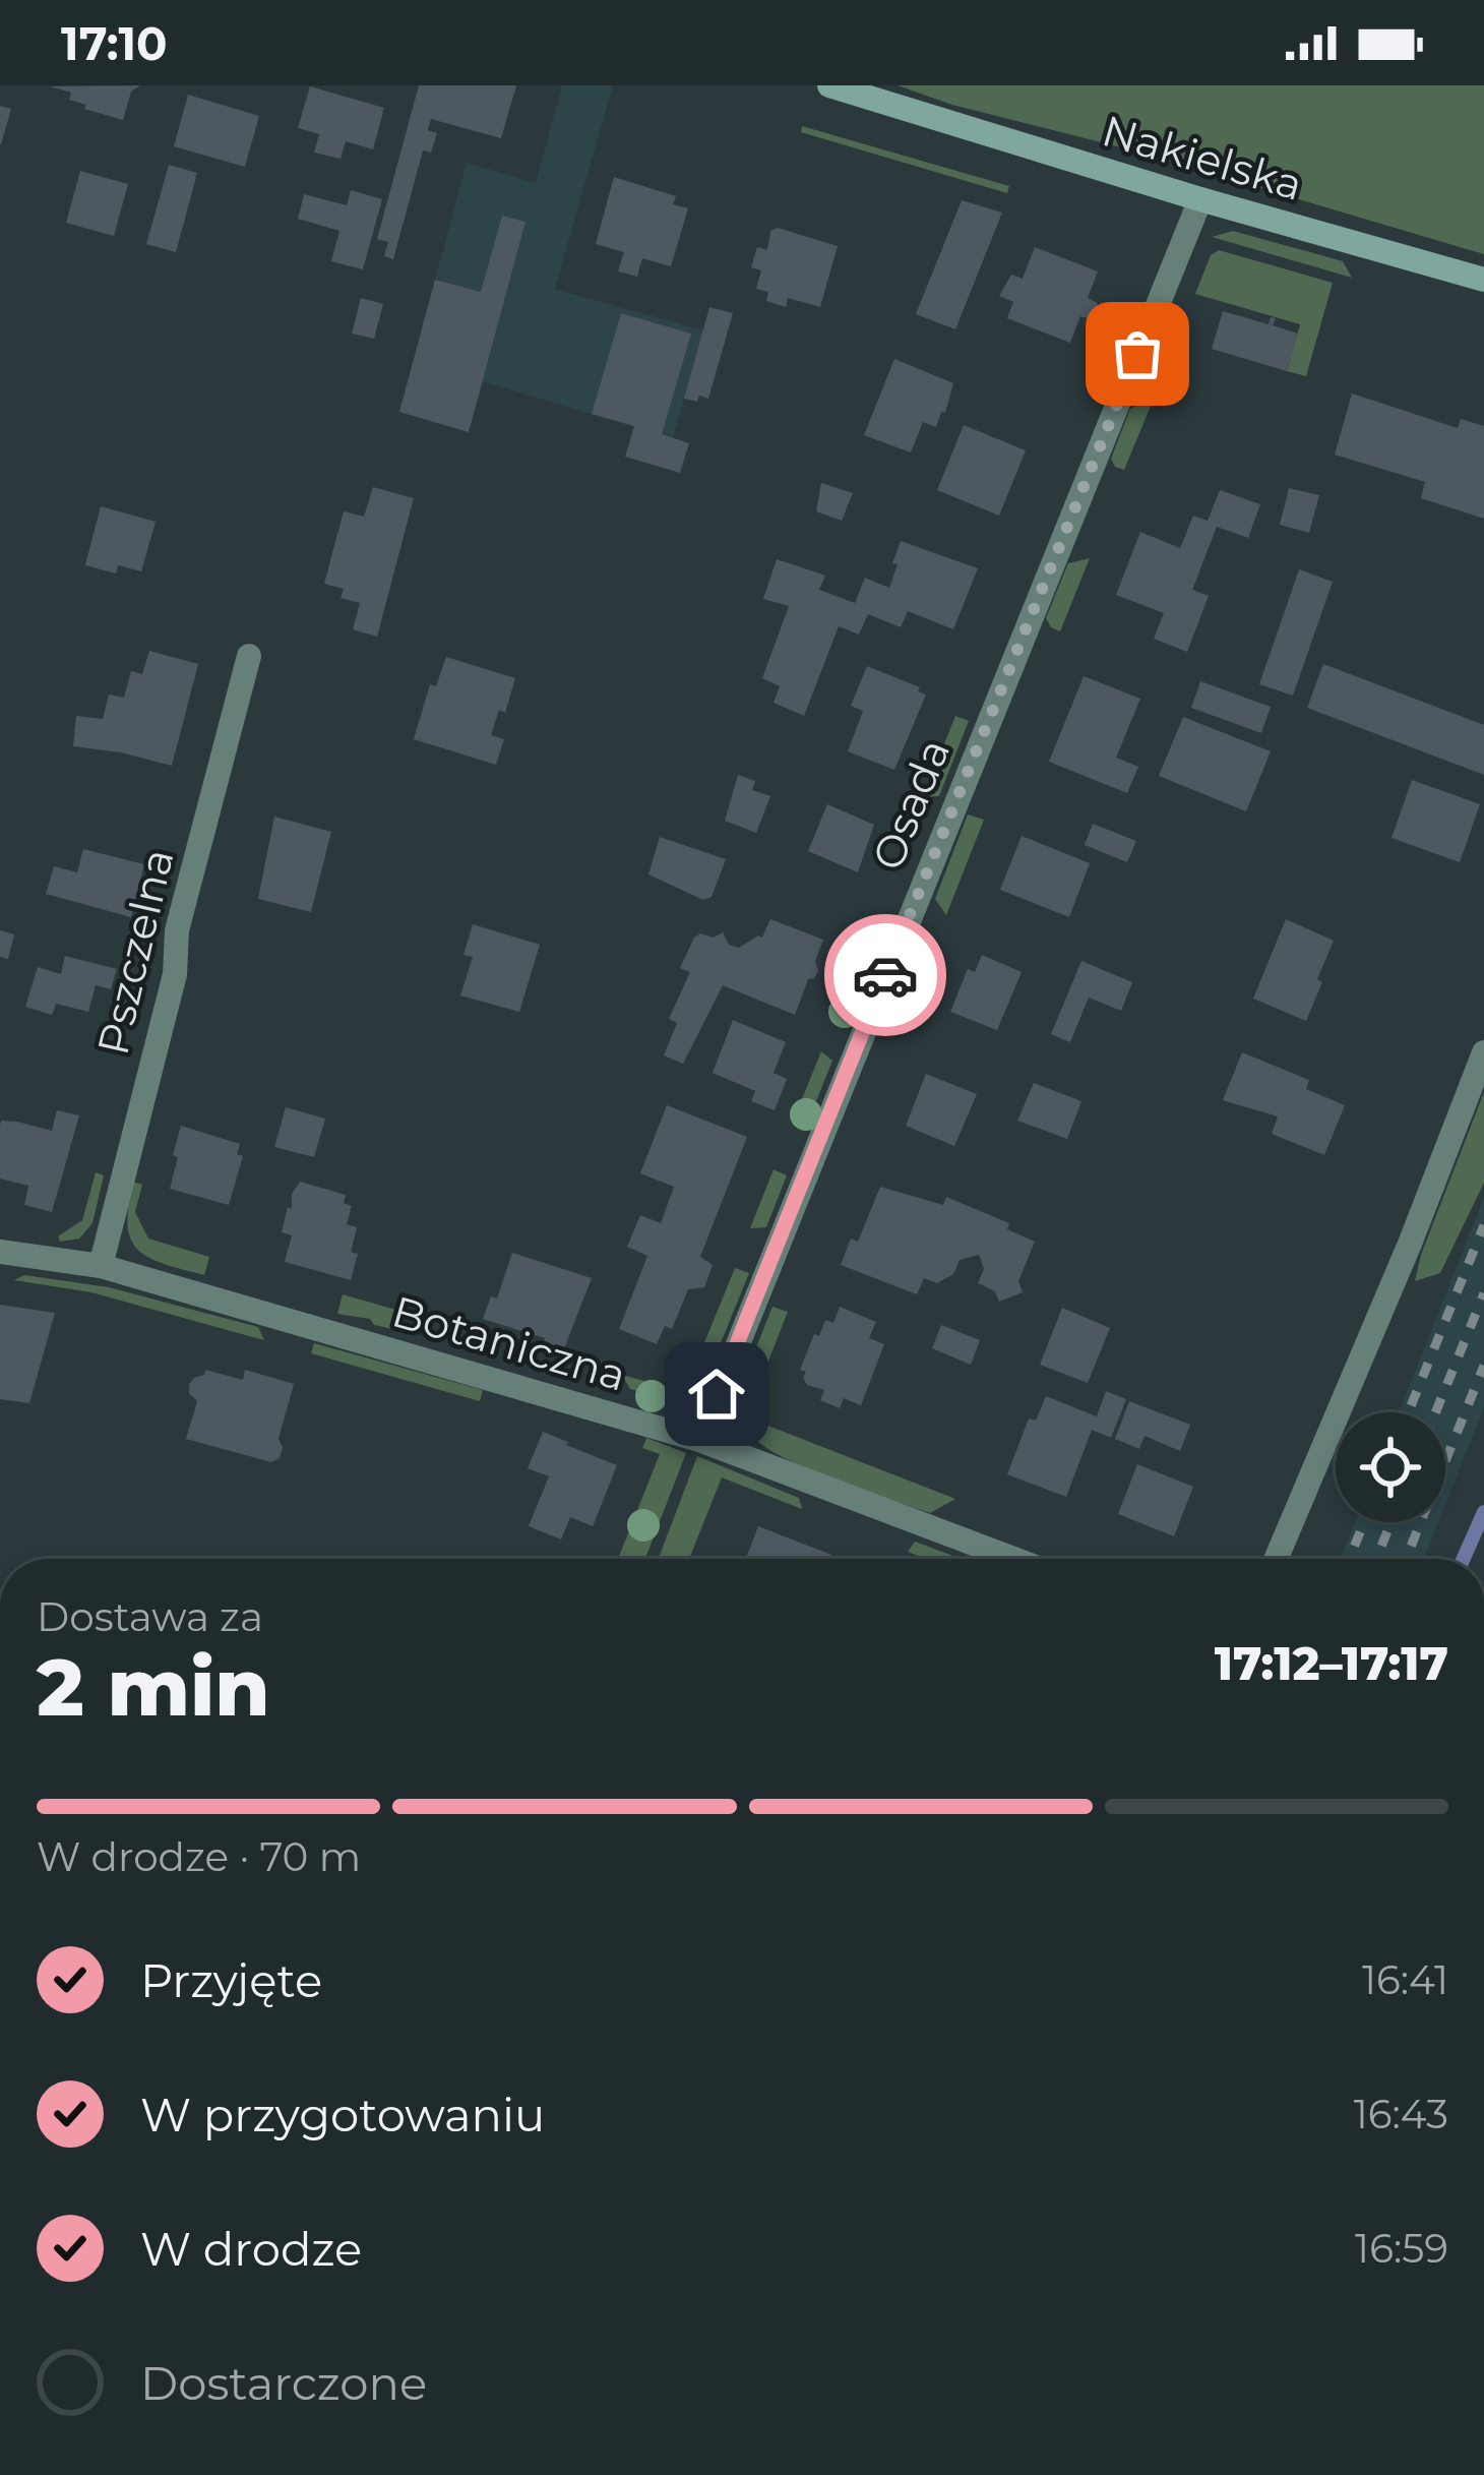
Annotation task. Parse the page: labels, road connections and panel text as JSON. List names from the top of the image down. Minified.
{"streets":{"main road":["Nakielska"],"street":["Osada","Pszczelna","Botaniczna"]},"crossings":[["Nakielska","Osada"],["Osada","Botaniczna"],["Pszczelna","Botaniczna"]],"page":{"status":"17:10","heading":["2 min","Dostawa za","17:12–17:17"],"bar":"W drodze · 70 m","list":[["Przyjęte","16:41"],["W przygotowaniu","16:43"],["W drodze","16:59"],"Dostarczone"]}}
